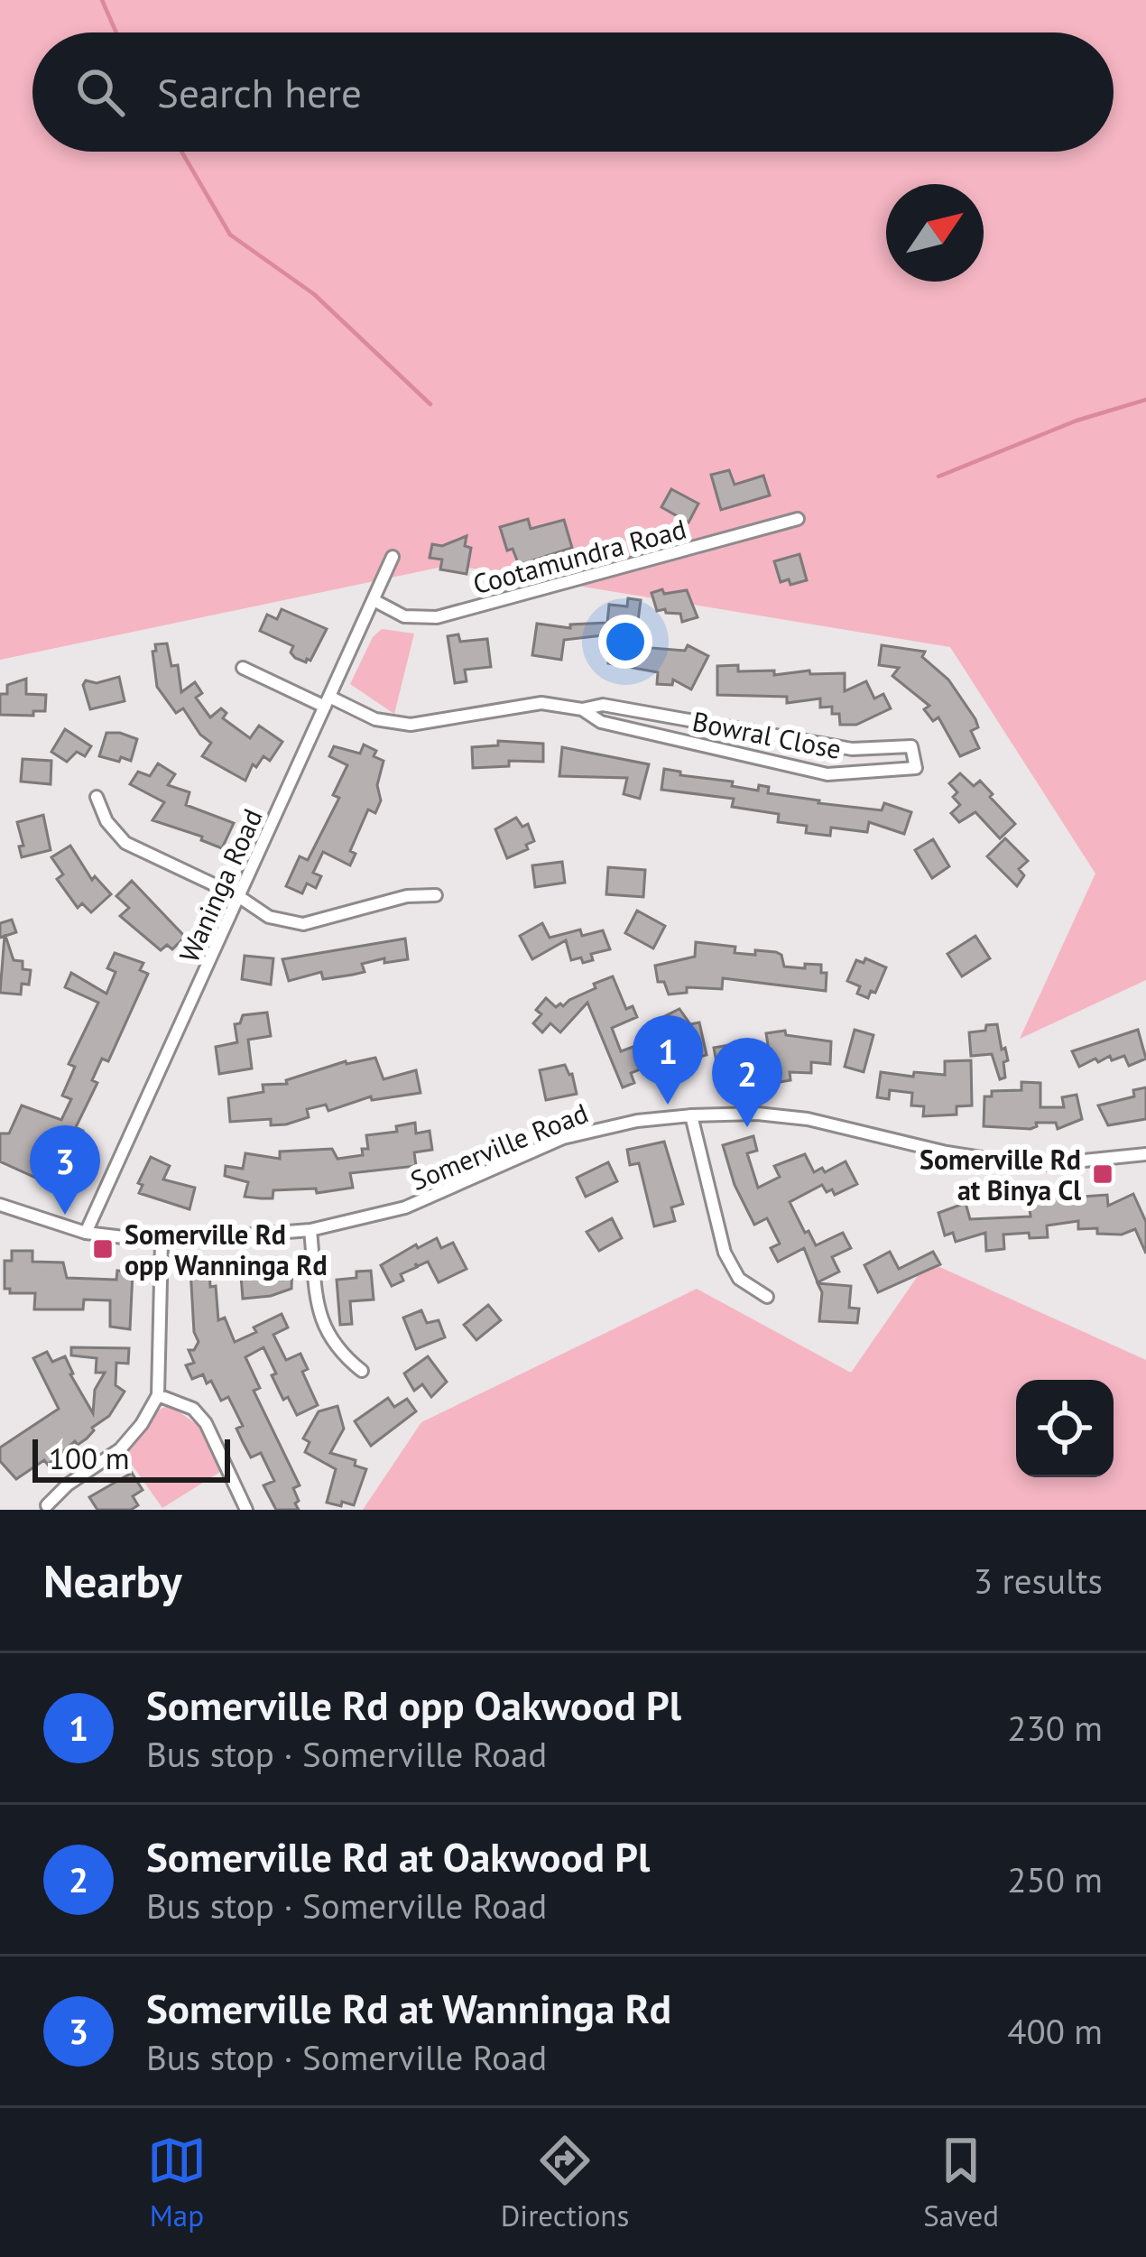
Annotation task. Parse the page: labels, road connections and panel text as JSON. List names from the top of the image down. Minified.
{"streets":{"street":["Cootamundra Road","Bowral Close","Waninga Road","Somerville Road"]},"crossings":[["Cootamundra Road","Waninga Road"],["Bowral Close","Waninga Road"],["Waninga Road","Somerville Road"]],"places":{"transit":["Somerville Rd at Binya Cl","Somerville Rd opp Wanninga Rd"]},"scale_bar":"100 m","north":"top right","page":{"search":"Search here","pins":["1","2","3"],"scale":"100 m","heading":["Nearby","3 results"],"list":[{"mark":"1","name":"Somerville Rd opp Oakwood Pl","note":"Bus stop · Somerville Road","value":"230 m"},{"mark":"2","name":"Somerville Rd at Oakwood Pl","note":"Bus stop · Somerville Road","value":"250 m"},{"mark":"3","name":"Somerville Rd at Wanninga Rd","note":"Bus stop · Somerville Road","value":"400 m"}],"nav":["Map","Directions","Saved"]}}
